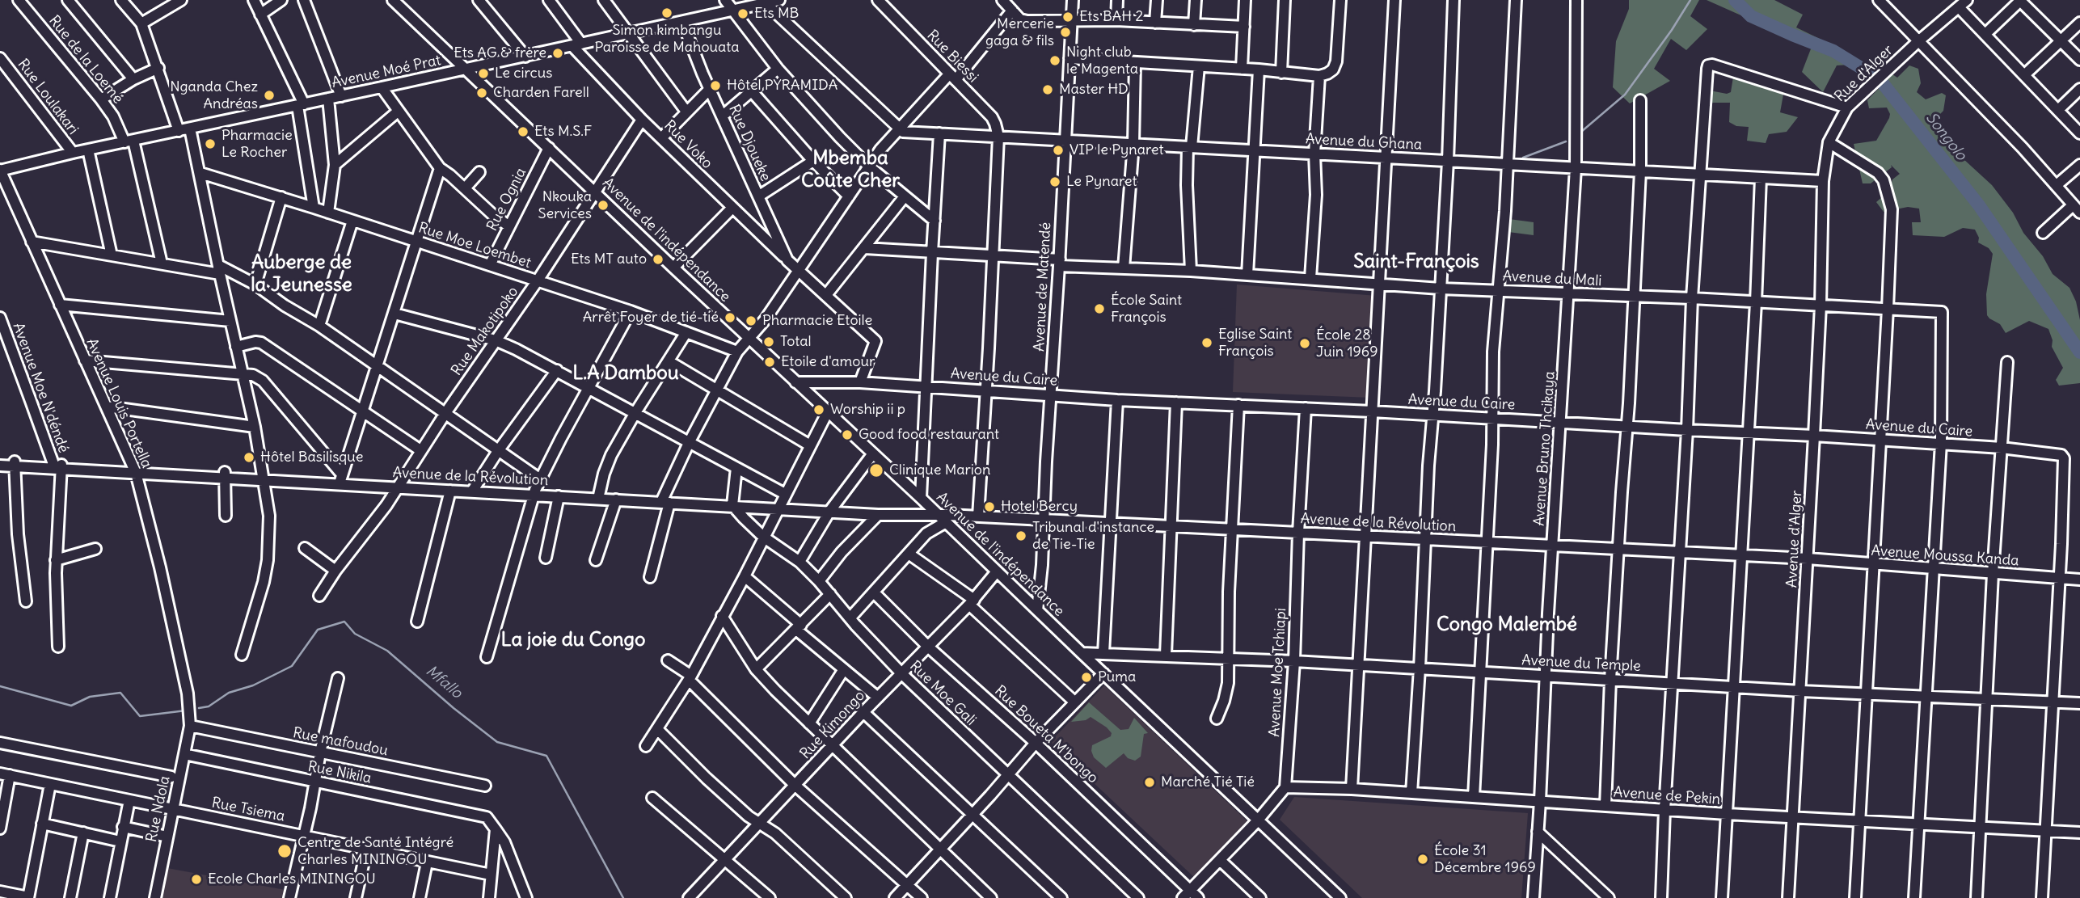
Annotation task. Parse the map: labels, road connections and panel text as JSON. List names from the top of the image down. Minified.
{"streets":{"street":["Rue Biessi","Rue de la Loemé","Avenue Moé Prat","Rue d'Alger","Rue Loulakari","Avenue du Ghana","Rue Djoueke","Rue Voko","Rue Ognia","Avenue de l'indépendance","Rue Moe Loembet","Avenue du Mali","Avenue de Matendé","Rue Makotipoko","Avenue du Caire","Avenue Moe N'déndé","Avenue Louis Portella","Avenue Bruno Thcikaya","Avenue de la Révolution","Avenue d'Alger","Avenue Moussa Kanda","Avenue du Temple","Avenue Moe Tchiapi","Rue Moe Gali","Rue Kimongo","Rue Boueta M'bongo","Rue mafoudou","Rue Nikila","Avenue de Pekin","Rue Ndola","Rue Tsiema"]},"crossings":[["Rue Biessi","Avenue du Ghana"],["Rue de la Loemé","Avenue Moé Prat"],["Avenue Moé Prat","Rue Loulakari"],["Avenue Moé Prat","Rue Djoueke"],["Avenue Moé Prat","Rue Voko"],["Avenue Moé Prat","Avenue de l'indépendance"],["Avenue Moé Prat","Avenue Louis Portella"],["Rue d'Alger","Avenue du Ghana"],["Rue d'Alger","Avenue d'Alger"],["Avenue du Ghana","Avenue de Matendé"],["Avenue du Ghana","Avenue Bruno Thcikaya"],["Avenue du Ghana","Avenue d'Alger"],["Rue Djoueke","Rue Voko"],["Rue Djoueke","Avenue du Caire"],["Rue Voko","Rue Makotipoko"],["Rue Ognia","Avenue de l'indépendance"],["Rue Ognia","Rue Moe Loembet"],["Avenue de l'indépendance","Avenue de Matendé"],["Avenue de l'indépendance","Rue Makotipoko"],["Avenue de l'indépendance","Avenue du Caire"],["Avenue de l'indépendance","Avenue de la Révolution"],["Avenue de l'indépendance","Avenue du Temple"],["Avenue de l'indépendance","Rue Kimongo"],["Rue Moe Loembet","Rue Makotipoko"],["Avenue du Mali","Avenue de Matendé"],["Avenue du Mali","Avenue du Caire"],["Avenue du Mali","Avenue Bruno Thcikaya"],["Avenue du Mali","Avenue d'Alger"],["Avenue de Matendé","Avenue du Caire"],["Avenue de Matendé","Avenue de la Révolution"],["Rue Makotipoko","Avenue de la Révolution"],["Avenue du Caire","Avenue Bruno Thcikaya"],["Avenue du Caire","Avenue d'Alger"],["Avenue du Caire","Avenue Moussa Kanda"],["Avenue du Caire","Avenue Moe Tchiapi"],["Avenue Moe N'déndé","Avenue de la Révolution"],["Avenue Louis Portella","Avenue de la Révolution"],["Avenue Louis Portella","Rue mafoudou"],["Avenue Louis Portella","Rue Ndola"],["Avenue Bruno Thcikaya","Avenue de la Révolution"],["Avenue Bruno Thcikaya","Avenue du Temple"],["Avenue Bruno Thcikaya","Avenue de Pekin"],["Avenue de la Révolution","Avenue d'Alger"],["Avenue de la Révolution","Avenue Moussa Kanda"],["Avenue de la Révolution","Avenue Moe Tchiapi"],["Avenue de la Révolution","Rue Moe Gali"],["Avenue d'Alger","Avenue Moussa Kanda"],["Avenue d'Alger","Avenue du Temple"],["Avenue d'Alger","Avenue de Pekin"],["Avenue du Temple","Avenue Moe Tchiapi"],["Avenue Moe Tchiapi","Avenue de Pekin"],["Rue Moe Gali","Rue Kimongo"],["Rue Kimongo","Rue Boueta M'bongo"],["Rue mafoudou","Rue Ndola"],["Rue Nikila","Rue Ndola"],["Rue Ndola","Rue Tsiema"]],"districts":["Mbemba Coûte Cher","Saint-François","Auberge de la Jeunesse","L.A Dambou","Congo Malembé","La joie du Congo"],"water":["Songolo","Mfallo"],"places":["Simon kimbangu Paroisse de Mahouata","Ets MB","Ets BAH 2","Mercerie gaga & fils","Ets AG & frère","Night club le Magenta","Le circus","Hôtel PYRAMIDA","Master HD","Charden Farell","Nganda Chez Andréas","Ets M.S.F","Pharmacie Le Rocher","VIP le Pynaret","Le Pynaret","Nkouka Services","Ets MT auto","École Saint François","Arrêt Foyer de tié-tié","Pharmacie Etoile","Total","Eglise Saint François","École 28 Juin 1969","Etoile d'amour","Worship ii p","Good food restaurant","Hôtel Basilisque","Clinique Marion","Hotel Bercy","Tribunal d'instance de Tie-Tie","Puma","Marché Tié Tié","Centre de Santé Intégré Charles MININGOU","École 31 Décembre 1969","Ecole Charles MININGOU"]}
